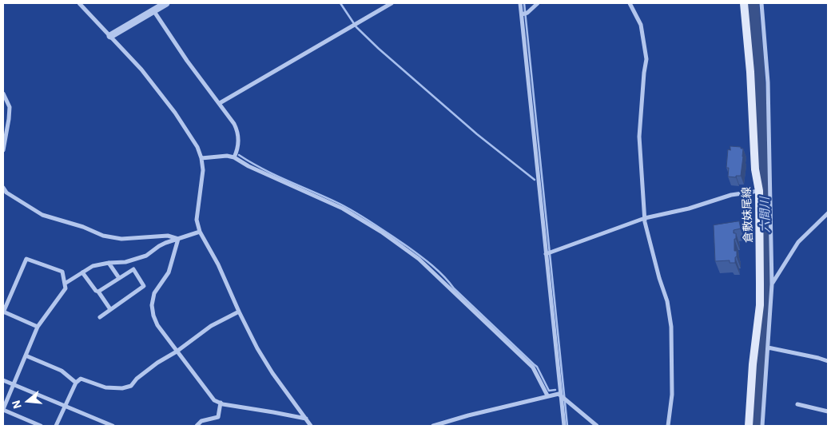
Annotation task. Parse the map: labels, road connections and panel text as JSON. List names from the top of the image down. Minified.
{"streets":{"main road":["倉敷妹尾線"]},"water":["六間川"],"north":"left"}
